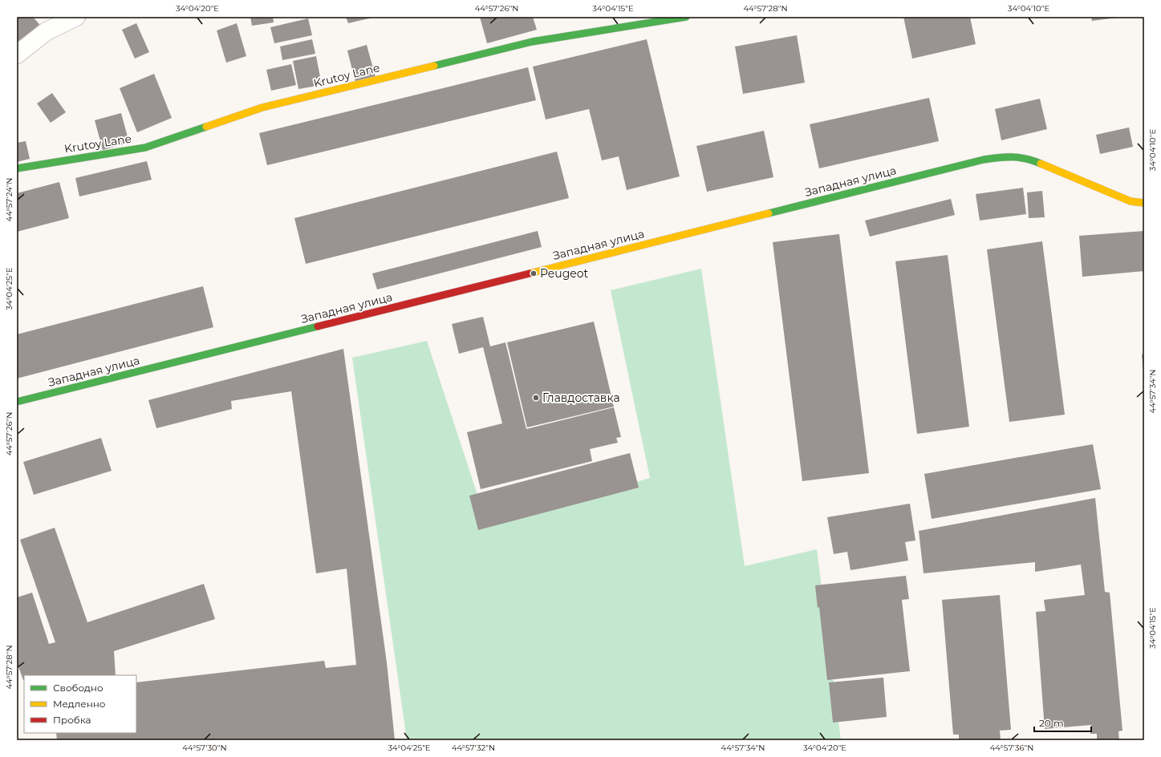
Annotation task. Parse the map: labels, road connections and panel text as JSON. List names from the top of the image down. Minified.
{"streets":{"street":["Krutoy Lane","Западная улица"]},"places":["Peugeot","Главдоставка"],"legend":["Свободно","Медленно","Пробка"],"scale_bar":"20 m","coordinates":["34°04'20\"E","44°57'26\"N","34°04'15\"E","44°57'28\"N","34°04'10\"E","44°57'24\"N","34°04'25\"E","44°57'34\"N","44°57'30\"N","44°57'32\"N","44°57'36\"N"]}
